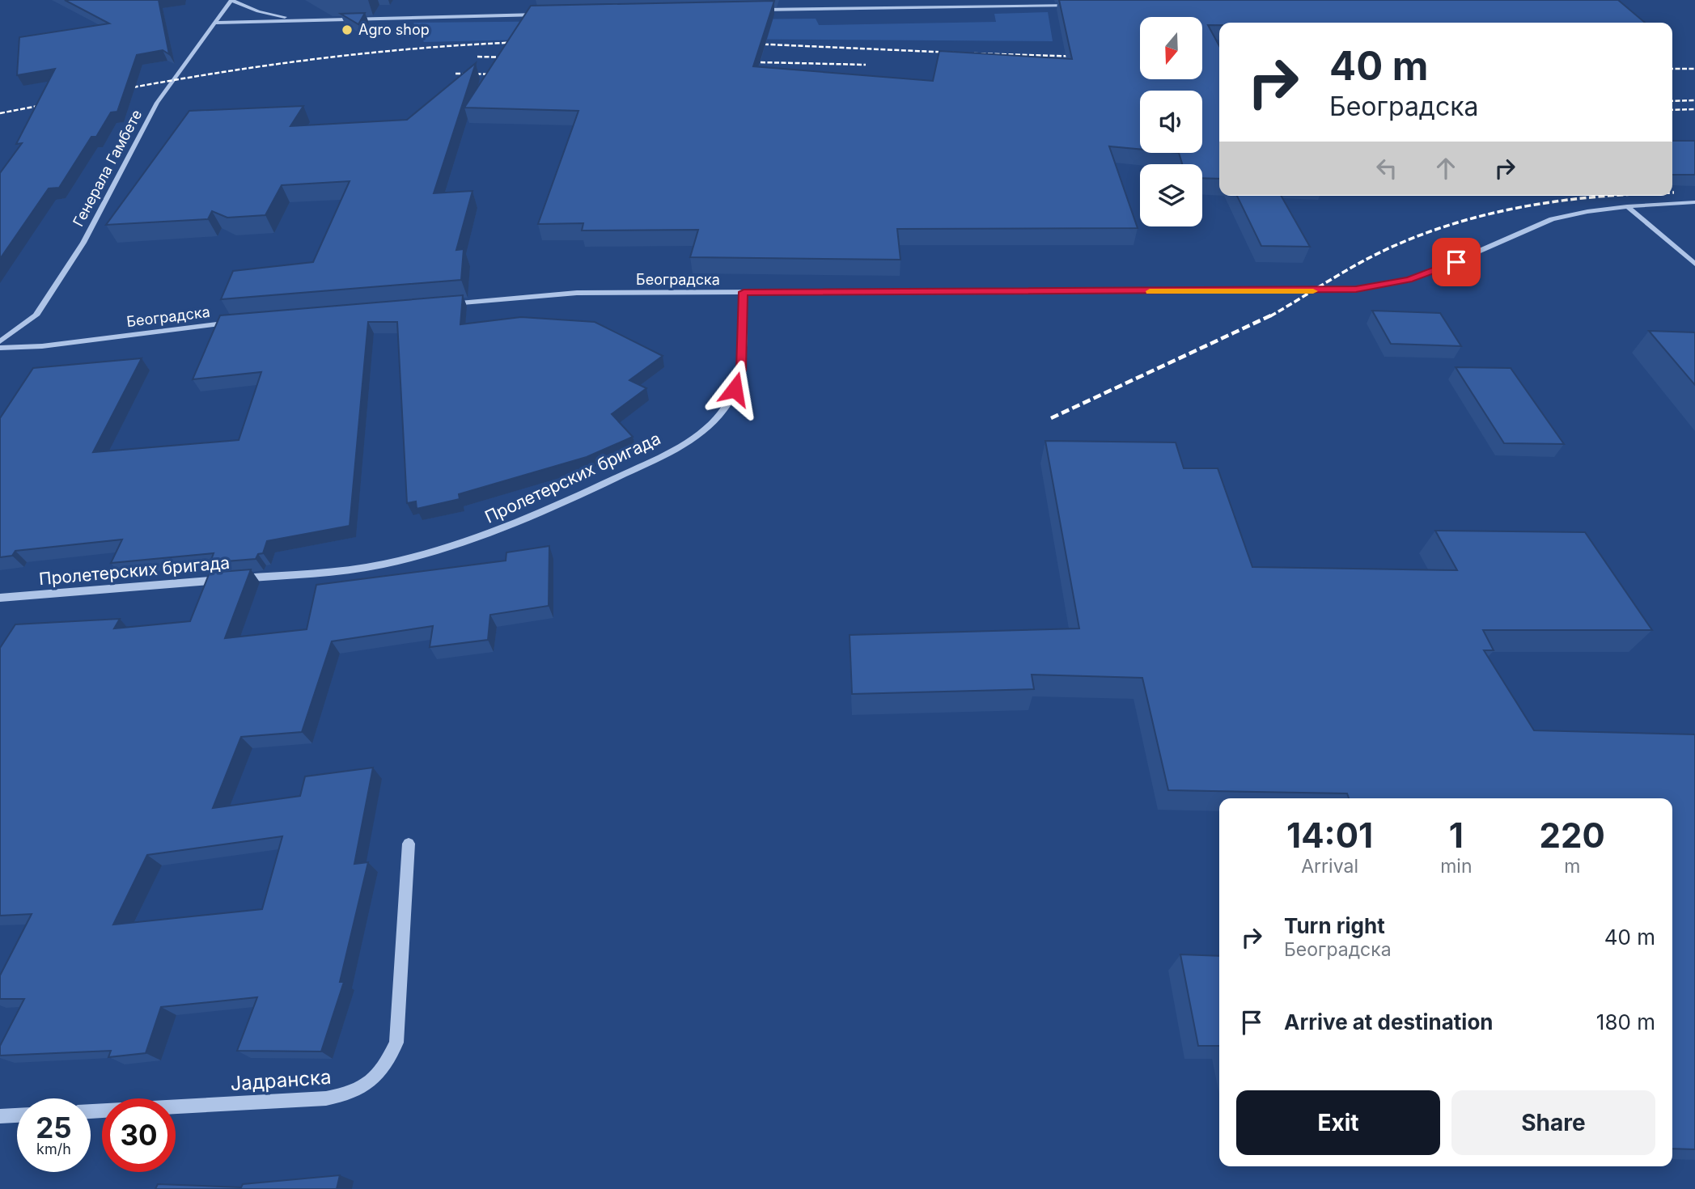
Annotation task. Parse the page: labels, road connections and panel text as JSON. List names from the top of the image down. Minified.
{"streets":{"street":["Генерала Гамбете","Београдска","Пролетерских бригада","Јадранска"]},"crossings":[["Београдска","Пролетерских бригада"]],"places":["Agro shop"],"north":"bottom","page":{"turn":["40 m","Београдска"],"eta":["14:01","Arrival","1","min","220","m"],"list":[{"name":"Turn right","note":"Београдска","value":"40 m"},{"name":"Arrive at destination","value":"180 m"}],"buttons":["Exit","Share"],"speed":"25 km/h","limit":"30"}}
